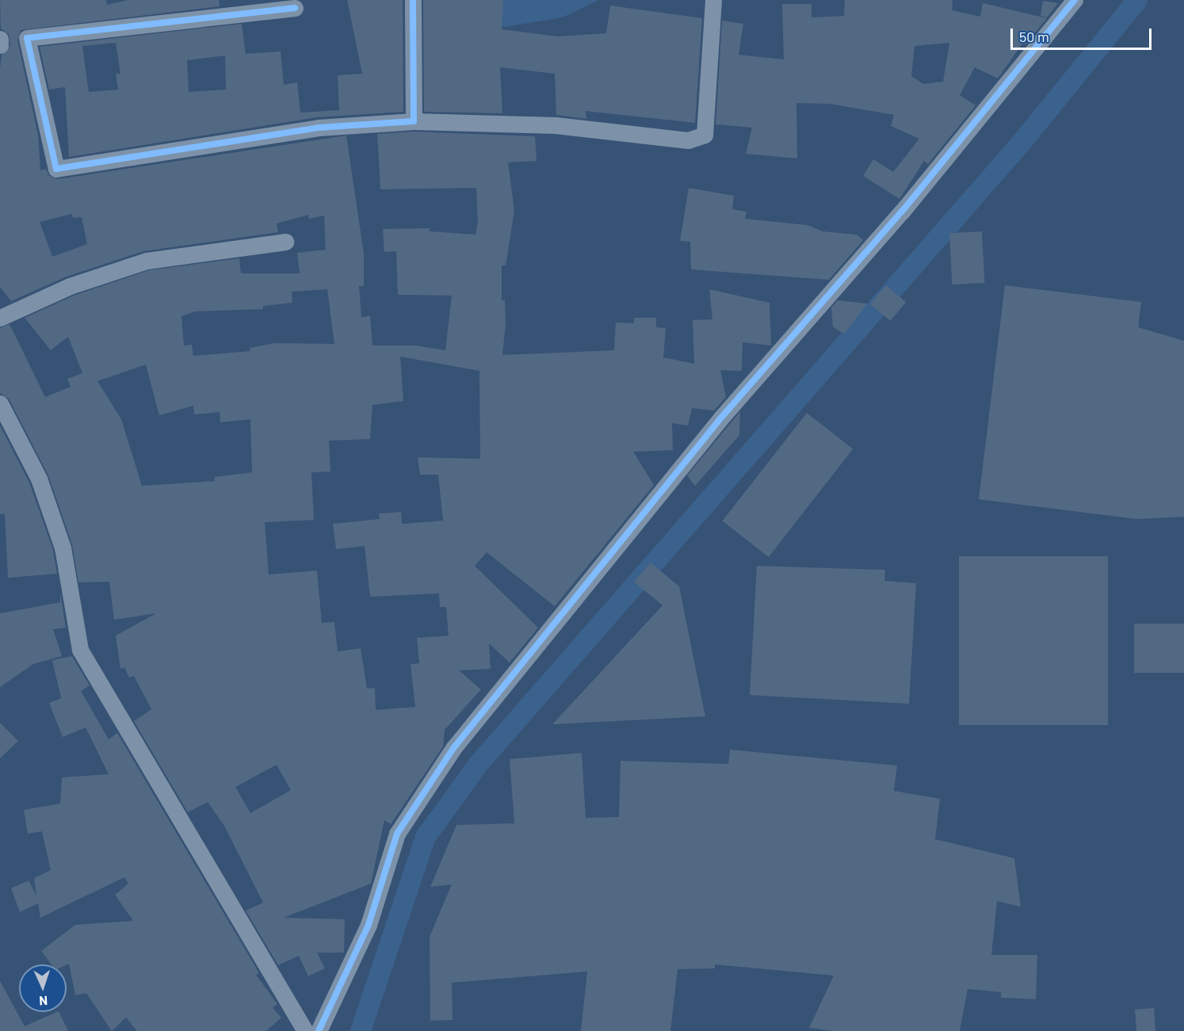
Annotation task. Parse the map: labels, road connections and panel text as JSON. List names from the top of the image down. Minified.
{"scale_bar":"50 m","north":"bottom"}
